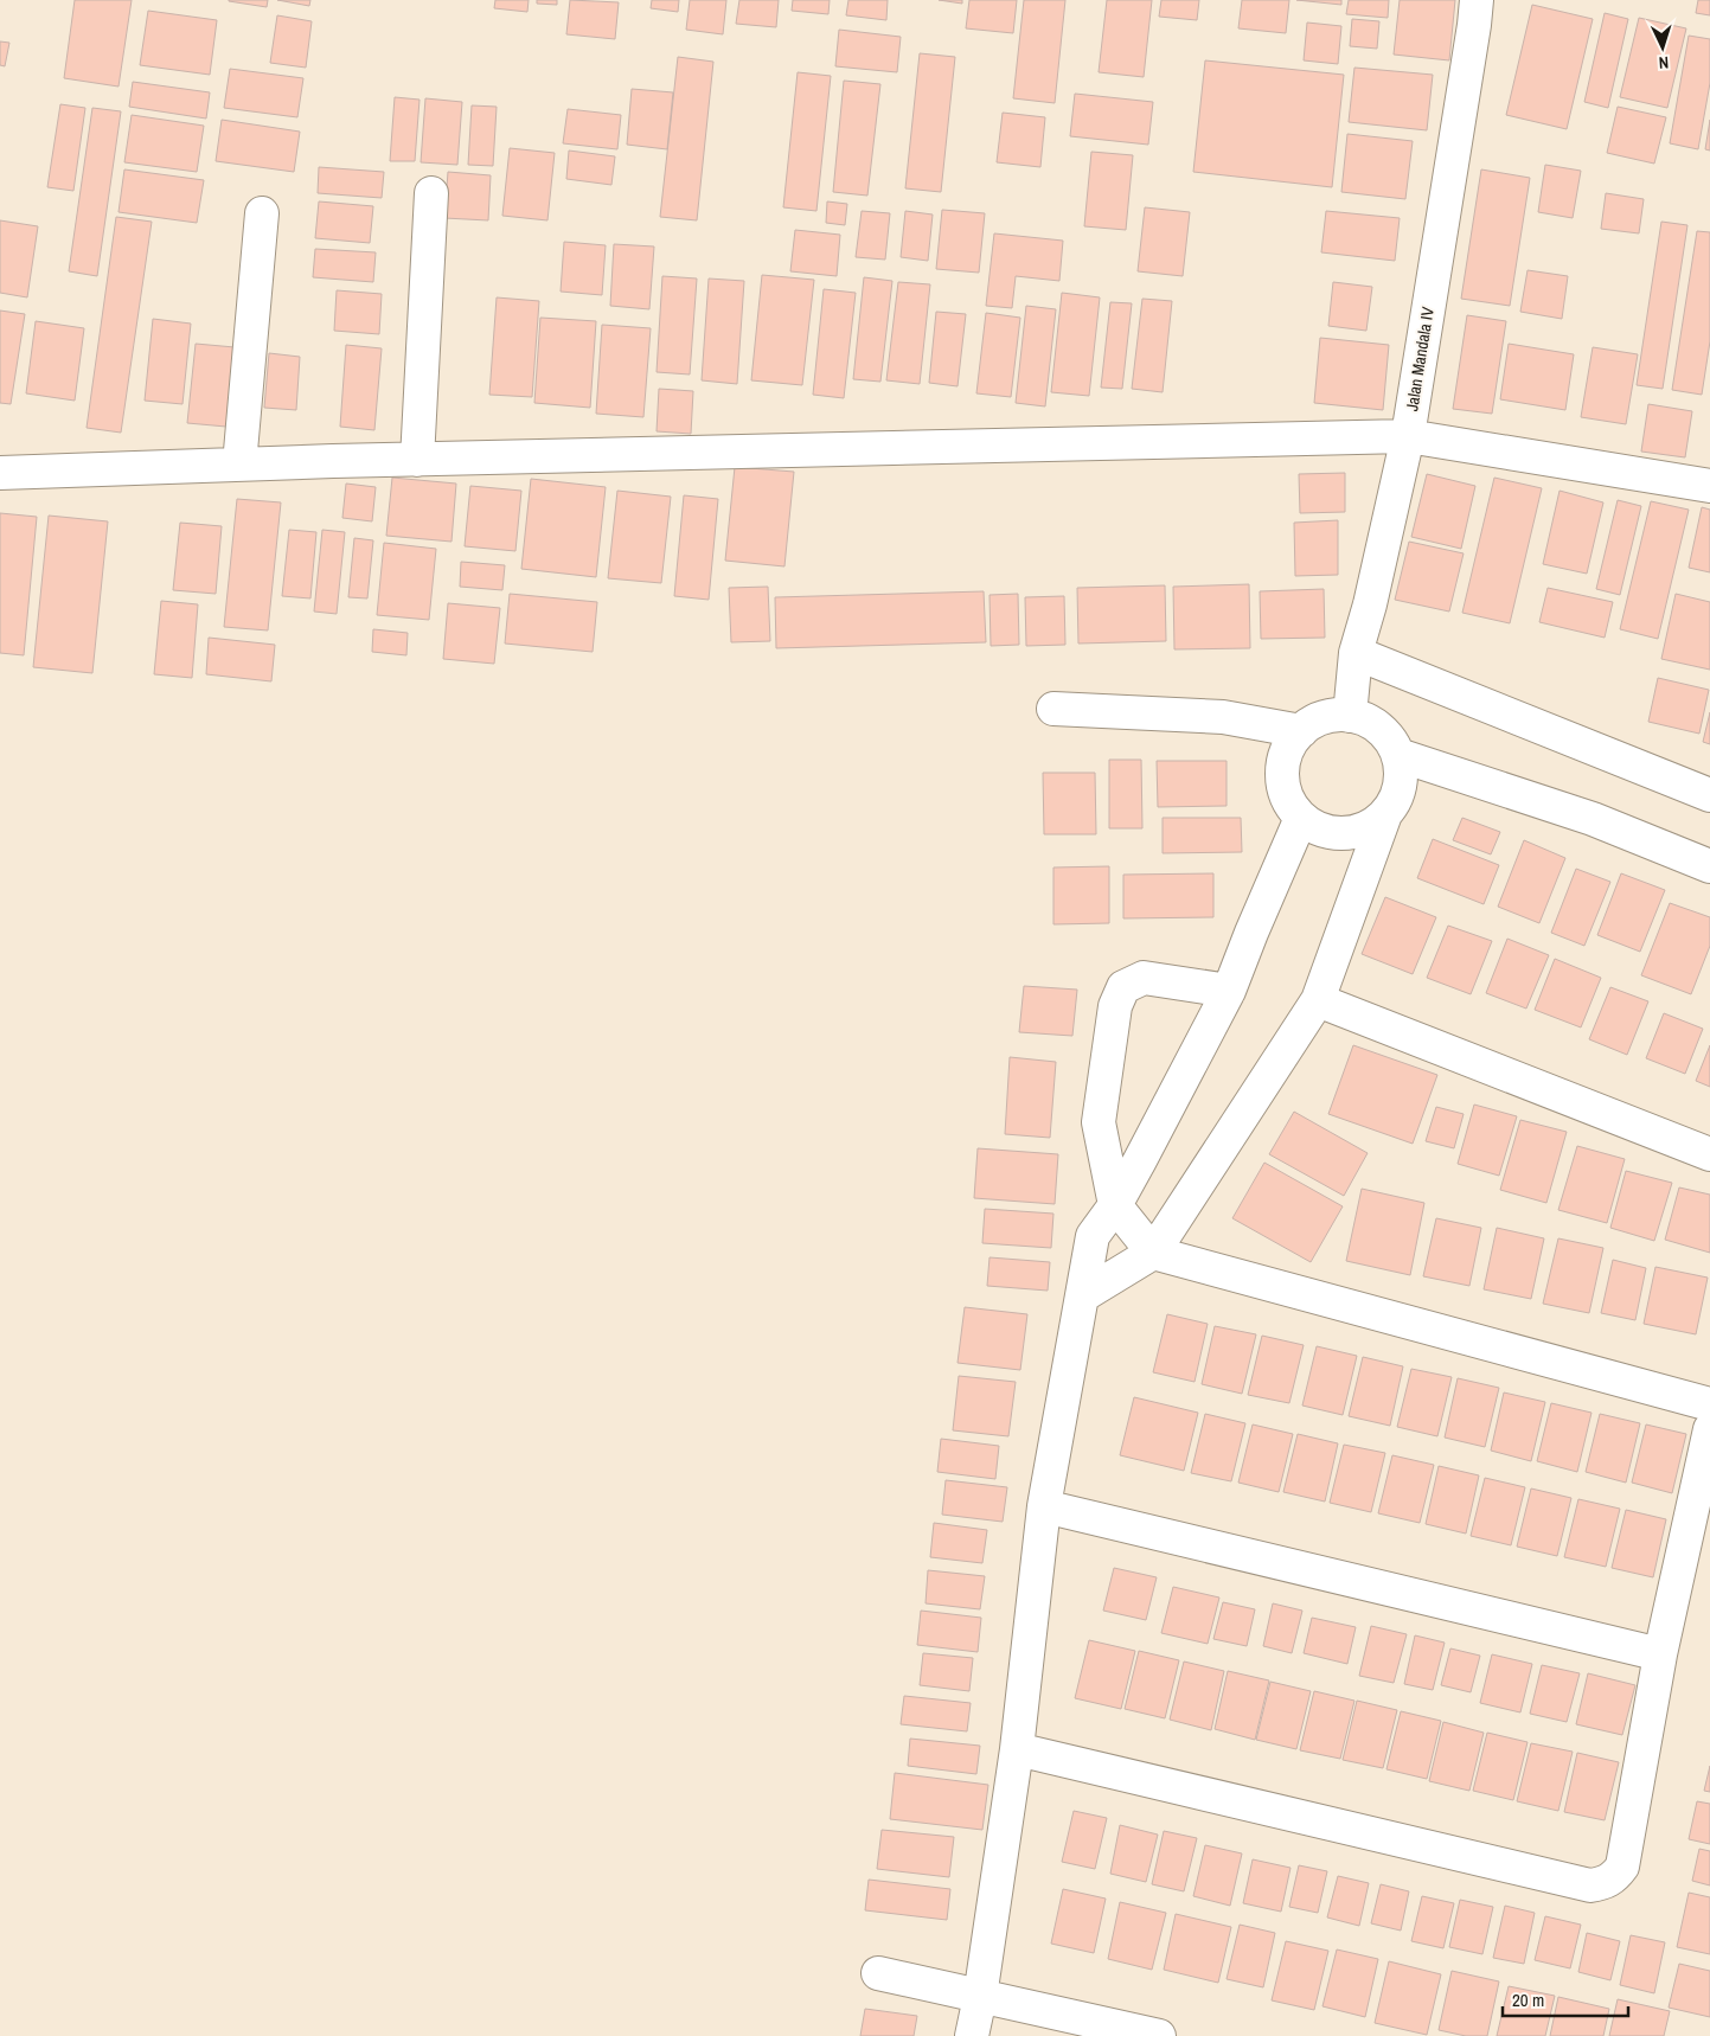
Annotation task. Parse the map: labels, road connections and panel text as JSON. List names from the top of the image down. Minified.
{"streets":{"street":["Jalan Mandala IV"]},"scale_bar":"20 m","north":"bottom"}
